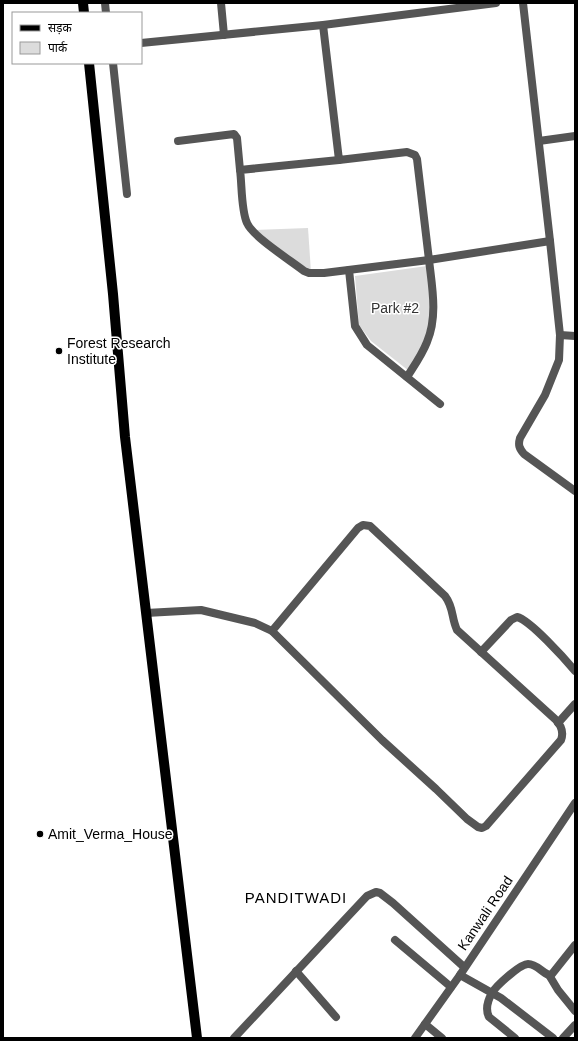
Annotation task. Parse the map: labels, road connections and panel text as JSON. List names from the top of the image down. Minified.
{"streets":{"street":["Kanwali Road"]},"districts":["PANDITWADI"],"parks":["Park #2"],"places":["Forest Research Institute","Amit_Verma_House"],"legend":["सड़क","पार्क"]}
